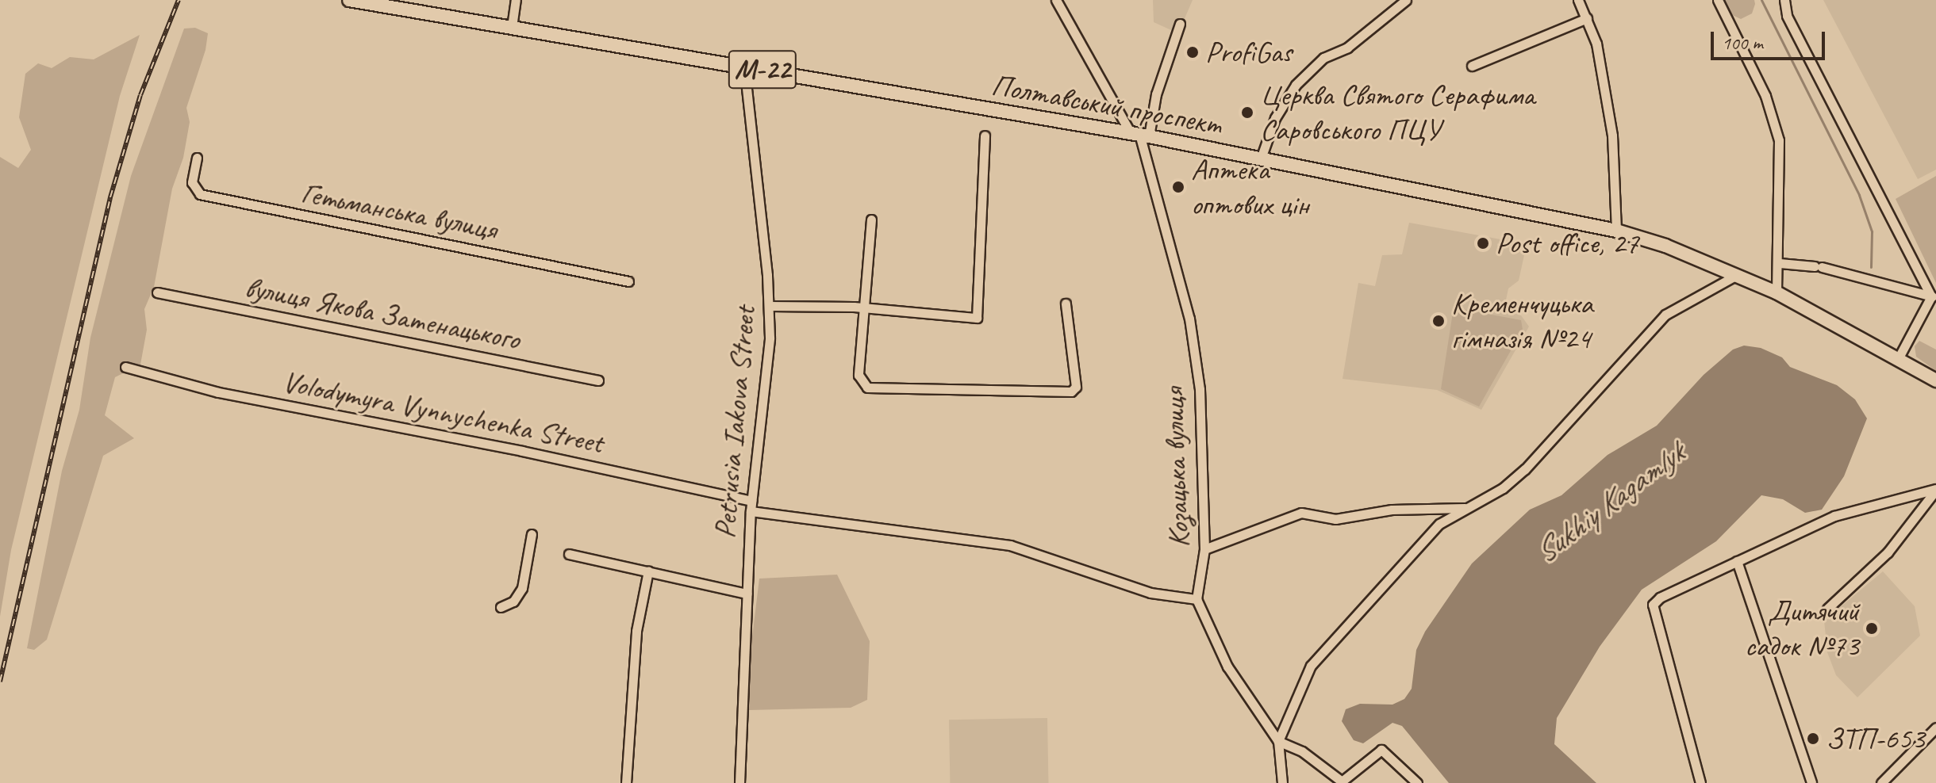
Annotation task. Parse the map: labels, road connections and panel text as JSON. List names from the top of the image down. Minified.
{"streets":{"highway":["М-22","Полтавський проспект"],"street":["Гетьманська вулиця","вулиця Якова Затенацького","Volodymyra Vynnychenka Street","Petrusia Iakova Street","Козацька вулиця"]},"crossings":[["Полтавський проспект","Petrusia Iakova Street"],["Полтавський проспект","Козацька вулиця"],["Volodymyra Vynnychenka Street","Petrusia Iakova Street"]],"water":["Sukhiy Kagamlyk"],"places":["ProfiGas","Церква Святого Серафима Саровського ПЦУ","Аптека оптових цін","Post office, 27","Кременчуцька гімназія №24","Дитячий садок №73","ЗТП-653"],"scale_bar":"100 m"}
